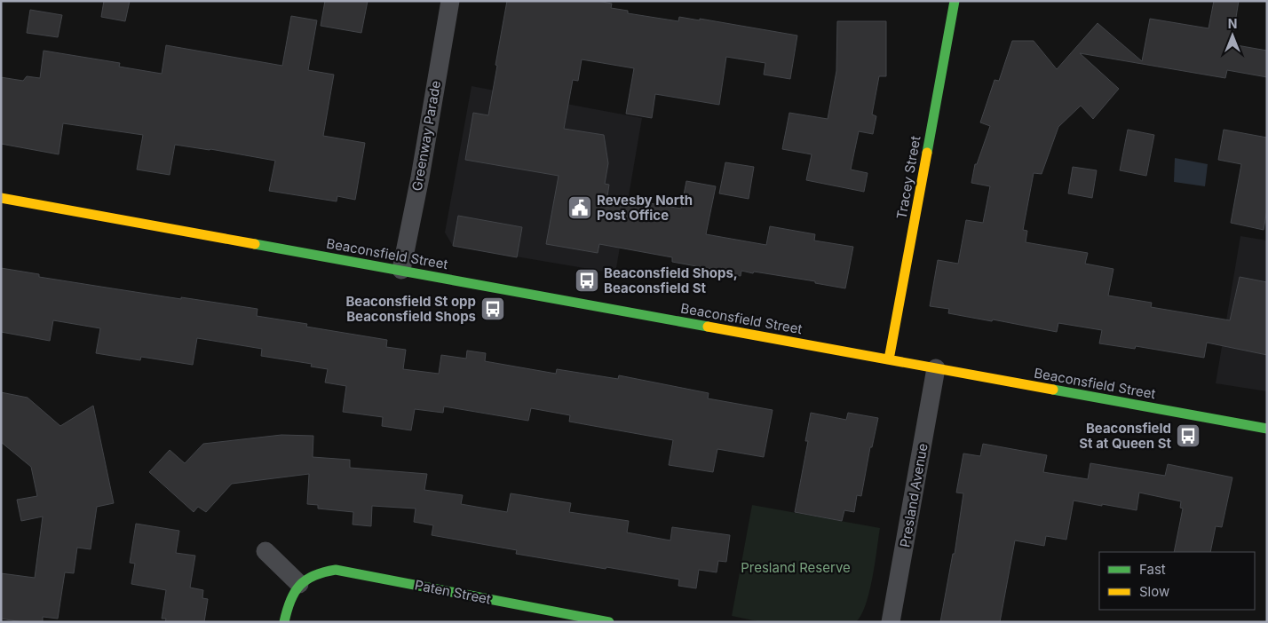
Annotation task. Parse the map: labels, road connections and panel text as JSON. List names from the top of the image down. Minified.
{"streets":{"main road":["Tracey Street","Beaconsfield Street","Paten Street"],"street":["Greenway Parade","Presland Avenue"]},"crossings":[["Greenway Parade","Beaconsfield Street"],["Tracey Street","Beaconsfield Street"],["Beaconsfield Street","Presland Avenue"]],"parks":["Presland Reserve"],"places":{"public building":["Revesby North Post Office"],"bus stop":["Beaconsfield Shops, Beaconsfield St","Beaconsfield St opp Beaconsfield Shops","Beaconsfield St at Queen St"]},"legend":["Fast","Slow"],"north":"top"}
